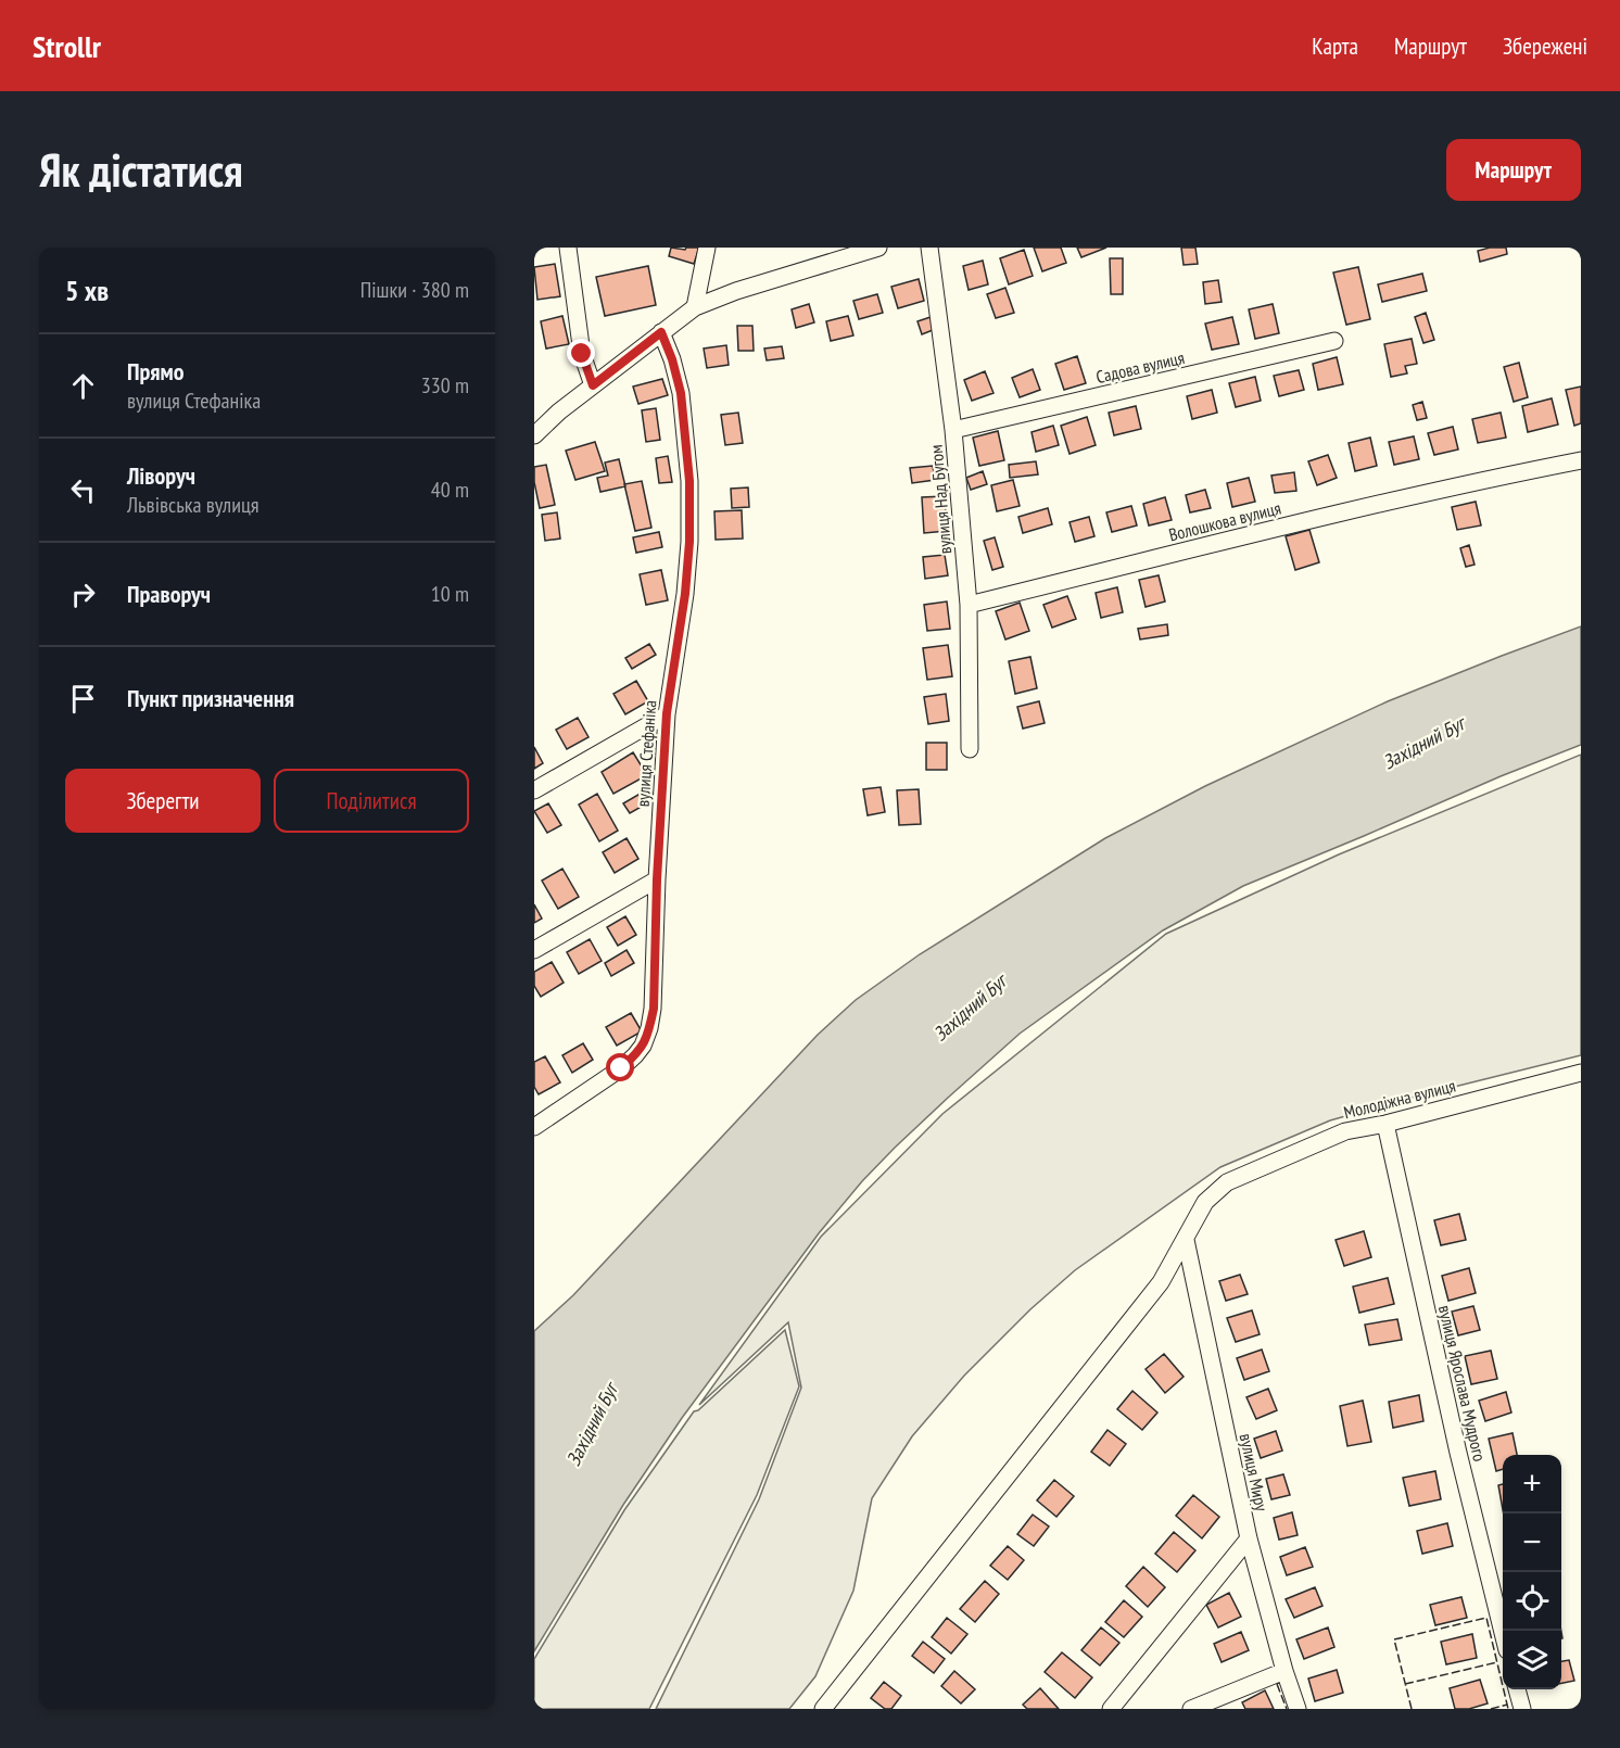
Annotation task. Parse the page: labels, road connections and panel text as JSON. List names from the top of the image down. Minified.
{"streets":{"street":["Садова вулиця","вулиця Над Бугом","Волошкова вулиця","вулиця Стефаніка","Молодіжна вулиця","вулиця Ярослава Мудрого","вулиця Миру"]},"crossings":[["Садова вулиця","вулиця Над Бугом"],["вулиця Над Бугом","Волошкова вулиця"],["Молодіжна вулиця","вулиця Ярослава Мудрого"],["Молодіжна вулиця","вулиця Миру"]],"water":["Західний Буг"],"page":{"header":"Strollr","nav":["Карта","Маршрут","Збережені"],"buttons":["Маршрут",["Зберегти","Поділитися"]],"title":"Як дістатися","heading":["5 хв","Пішки · 380 m"],"list":[["Прямо","вулиця Стефаніка","330 m"],["Ліворуч","Львівська вулиця","40 m"],["Праворуч","10 m"],"Пункт призначення"],"map_buttons":["+","−"]}}
